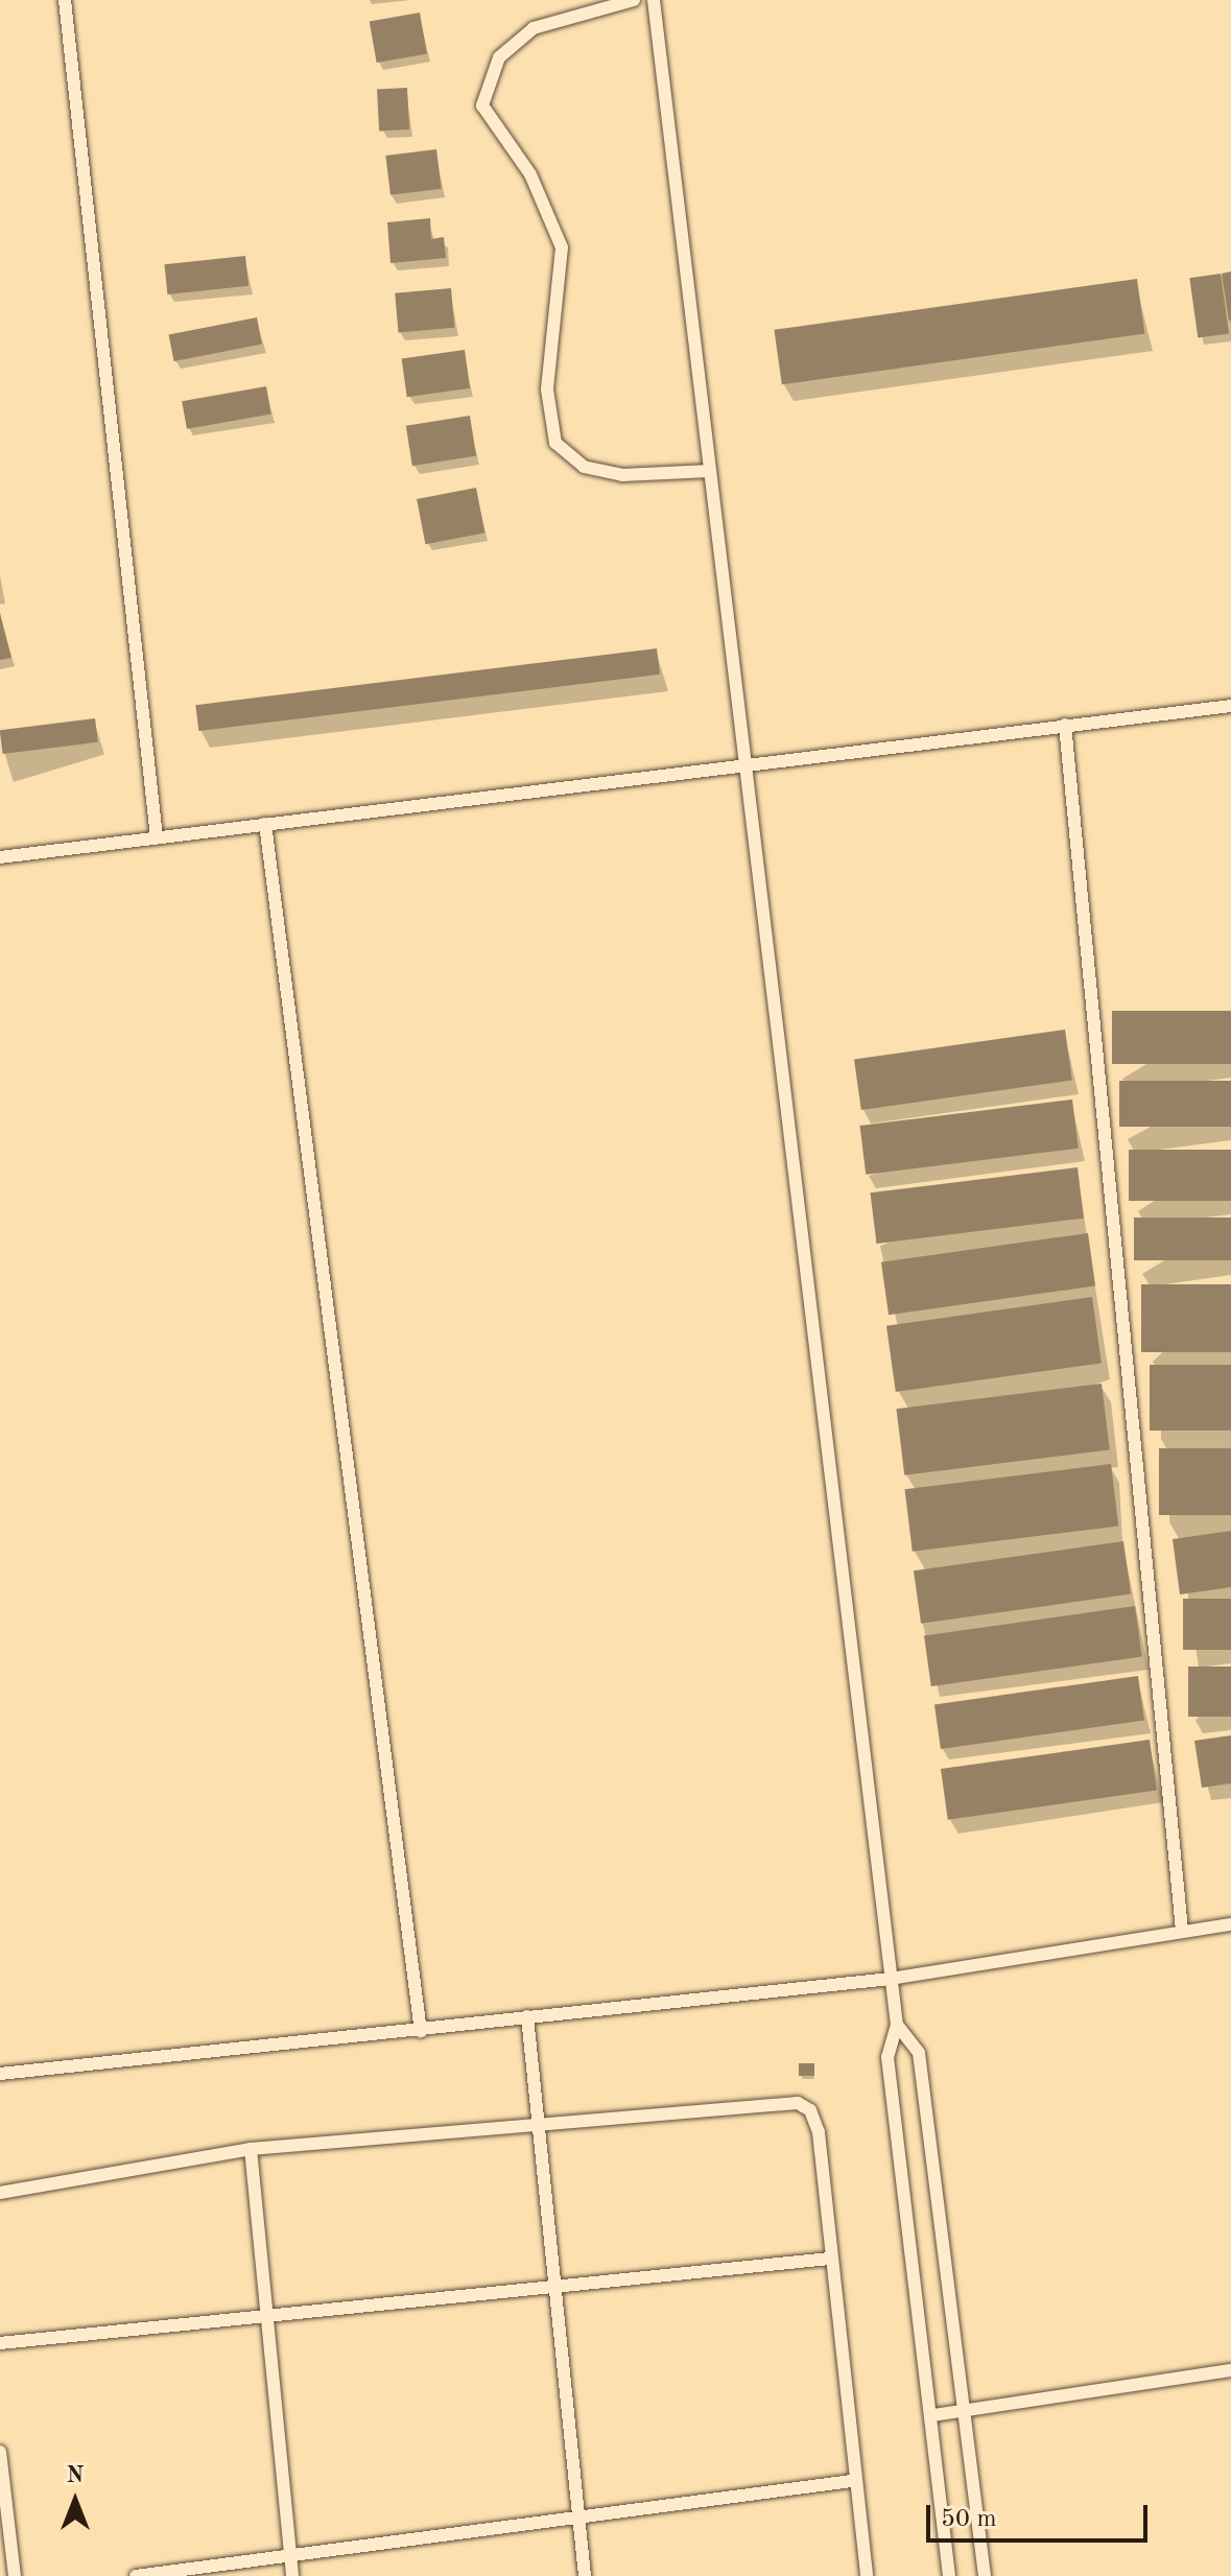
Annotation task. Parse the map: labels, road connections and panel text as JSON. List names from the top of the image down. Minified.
{"scale_bar":"50 m","north":"top"}
